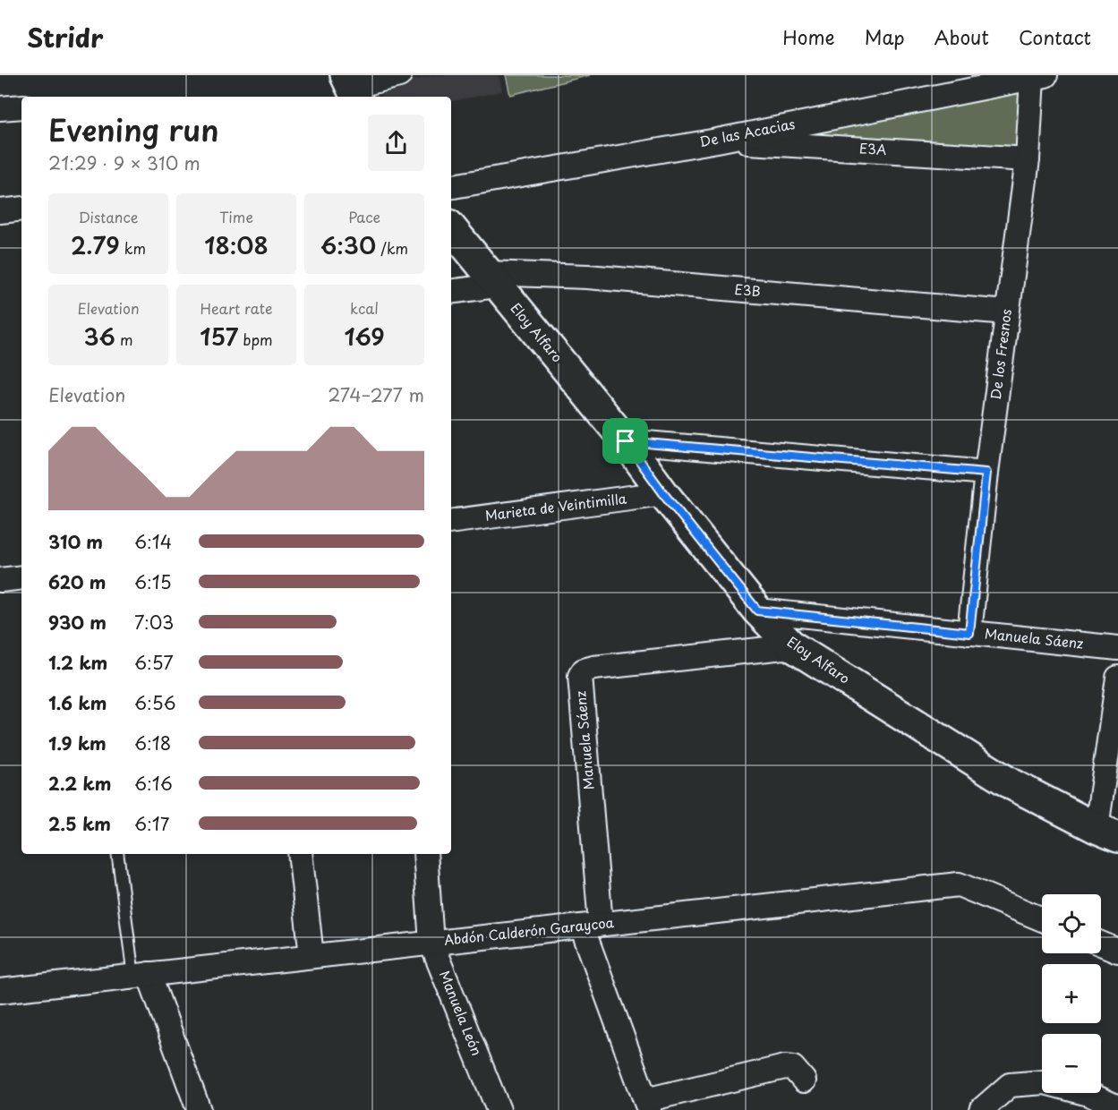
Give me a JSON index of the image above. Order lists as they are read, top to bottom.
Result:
{
  "streets": {
    "street": [
      "De las Acacias",
      "E3A",
      "E3B",
      "Eloy Alfaro",
      "De los Fresnos",
      "Marieta de Veintimilla",
      "Manuela Sáenz",
      "Abdón Calderón Garaycoa",
      "Manuela León"
    ]
  },
  "crossings": [
    ["De las Acacias", "E3A"],
    ["De las Acacias", "De los Fresnos"],
    ["E3A", "De los Fresnos"],
    ["E3B", "Eloy Alfaro"],
    ["E3B", "De los Fresnos"],
    ["Eloy Alfaro", "Marieta de Veintimilla"],
    ["Eloy Alfaro", "Manuela Sáenz"],
    ["De los Fresnos", "Manuela Sáenz"],
    ["Manuela Sáenz", "Abdón Calderón Garaycoa"],
    ["Abdón Calderón Garaycoa", "Manuela León"]
  ],
  "page": {
    "header": "Stridr",
    "nav": [
      "Home",
      "Map",
      "About",
      "Contact"
    ],
    "heading": ["Evening run", "21:29 · 9 × 310 m"],
    "stats": [
      ["Distance", "2.79 km"],
      ["Time", "18:08"],
      ["Pace", "6:30 /km"],
      ["Elevation", "36 m"],
      ["Heart rate", "157 bpm"],
      ["kcal", "169"]
    ],
    "chart": ["Elevation", "274–277 m"],
    "list": [
      {
        "name": "310 m",
        "note": "6:14"
      },
      {
        "name": "620 m",
        "note": "6:15"
      },
      {
        "name": "930 m",
        "note": "7:03"
      },
      {
        "name": "1.2 km",
        "note": "6:57"
      },
      {
        "name": "1.6 km",
        "note": "6:56"
      },
      {
        "name": "1.9 km",
        "note": "6:18"
      },
      {
        "name": "2.2 km",
        "note": "6:16"
      },
      {
        "name": "2.5 km",
        "note": "6:17"
      }
    ],
    "map_buttons": ["+", "−"]
  }
}
